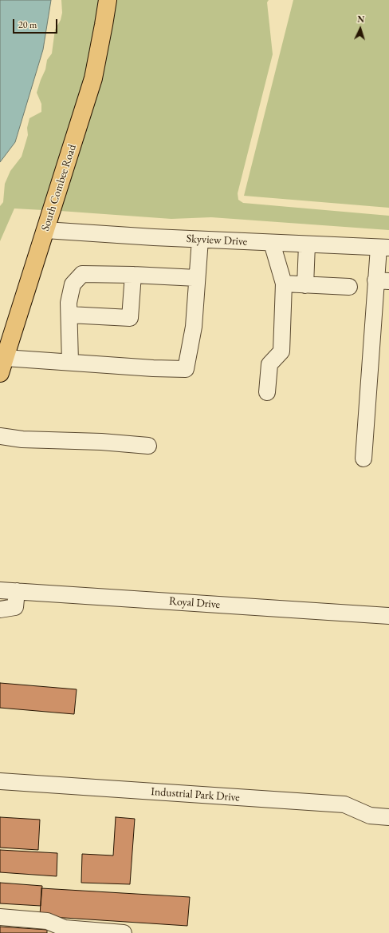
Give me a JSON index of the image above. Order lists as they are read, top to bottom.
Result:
{
  "streets": {
    "main road": ["South Combee Road"],
    "street": ["Skyview Drive", "Royal Drive", "Industrial Park Drive"]
  },
  "crossings": [
    ["South Combee Road", "Skyview Drive"]
  ],
  "scale_bar": "20 m",
  "north": "top"
}
